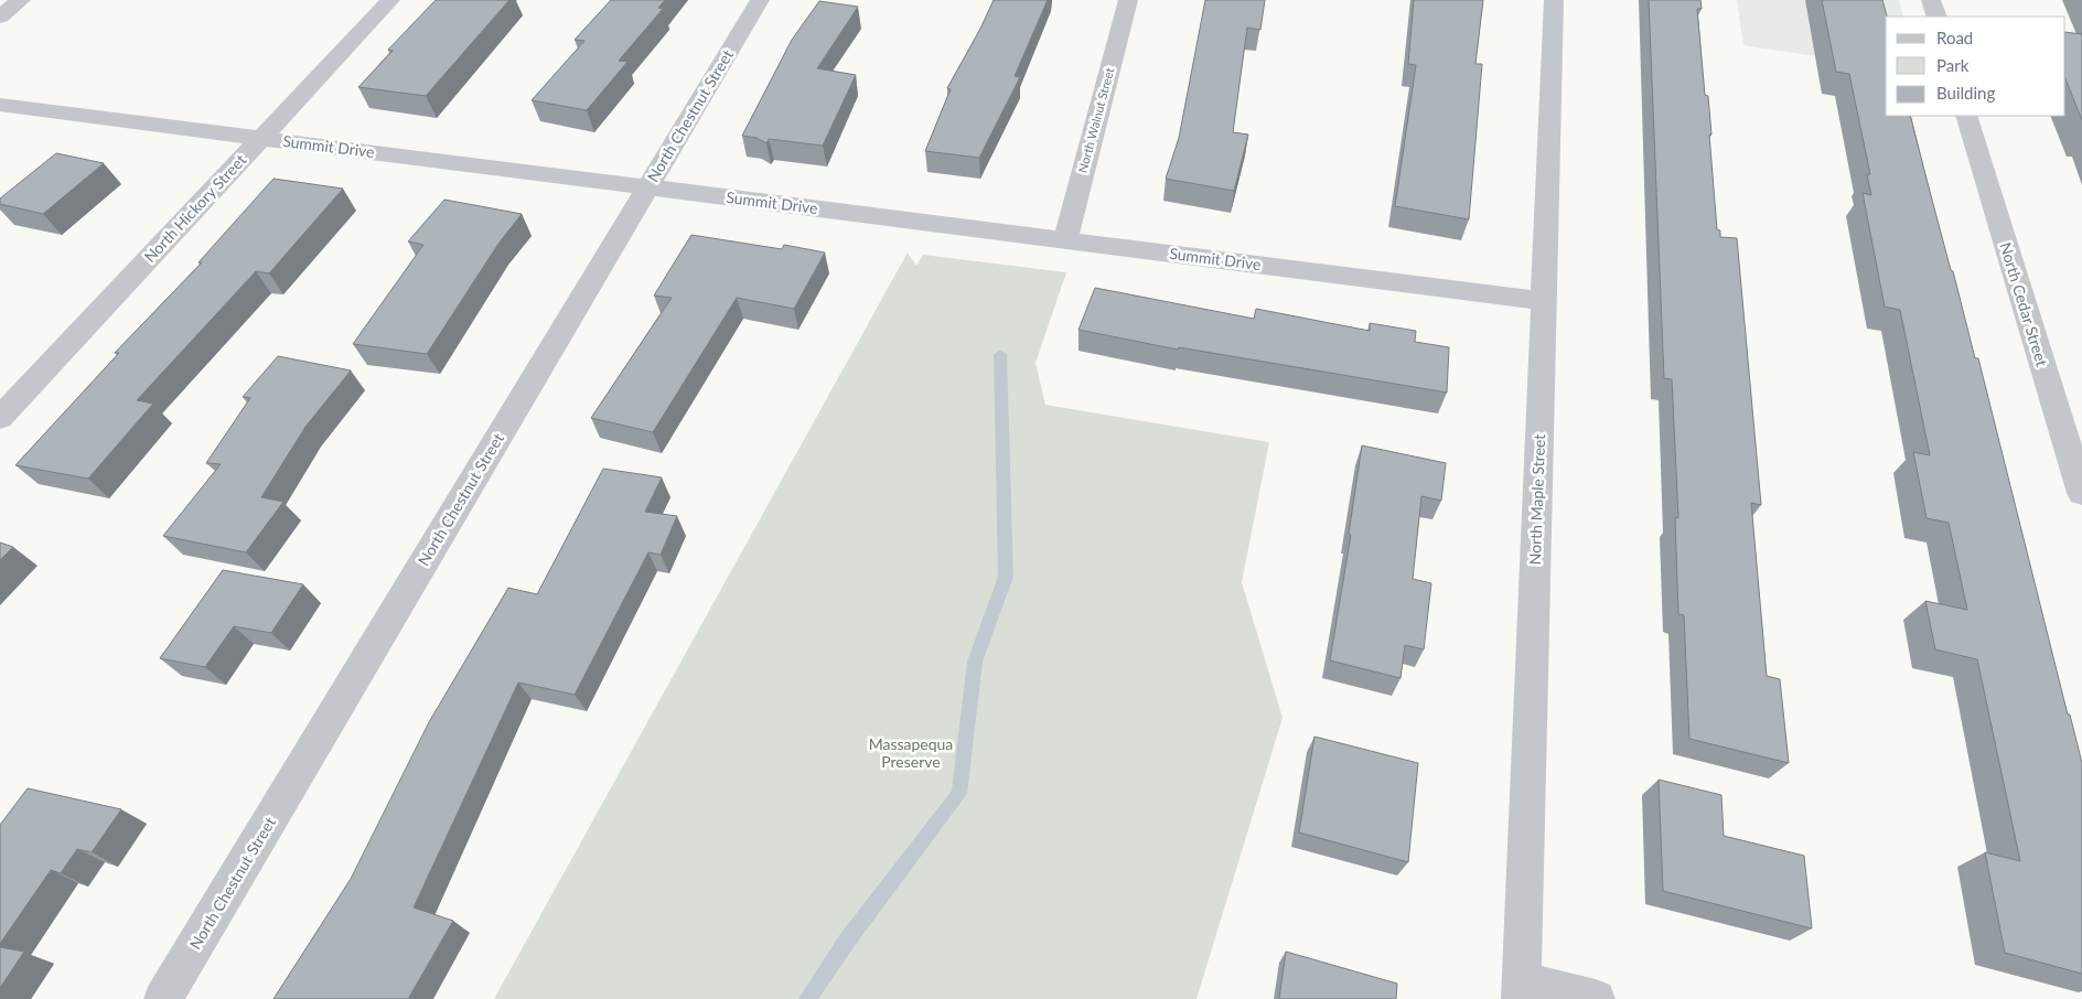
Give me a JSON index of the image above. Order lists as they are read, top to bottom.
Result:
{
  "streets": {
    "street": [
      "North Chestnut Street",
      "North Walnut Street",
      "Summit Drive",
      "North Hickory Street",
      "North Cedar Street",
      "North Maple Street"
    ]
  },
  "crossings": [
    ["North Chestnut Street", "Summit Drive"],
    ["North Walnut Street", "Summit Drive"],
    ["Summit Drive", "North Hickory Street"],
    ["Summit Drive", "North Maple Street"]
  ],
  "parks": ["Massapequa Preserve"],
  "legend": ["Road", "Park", "Building"]
}
